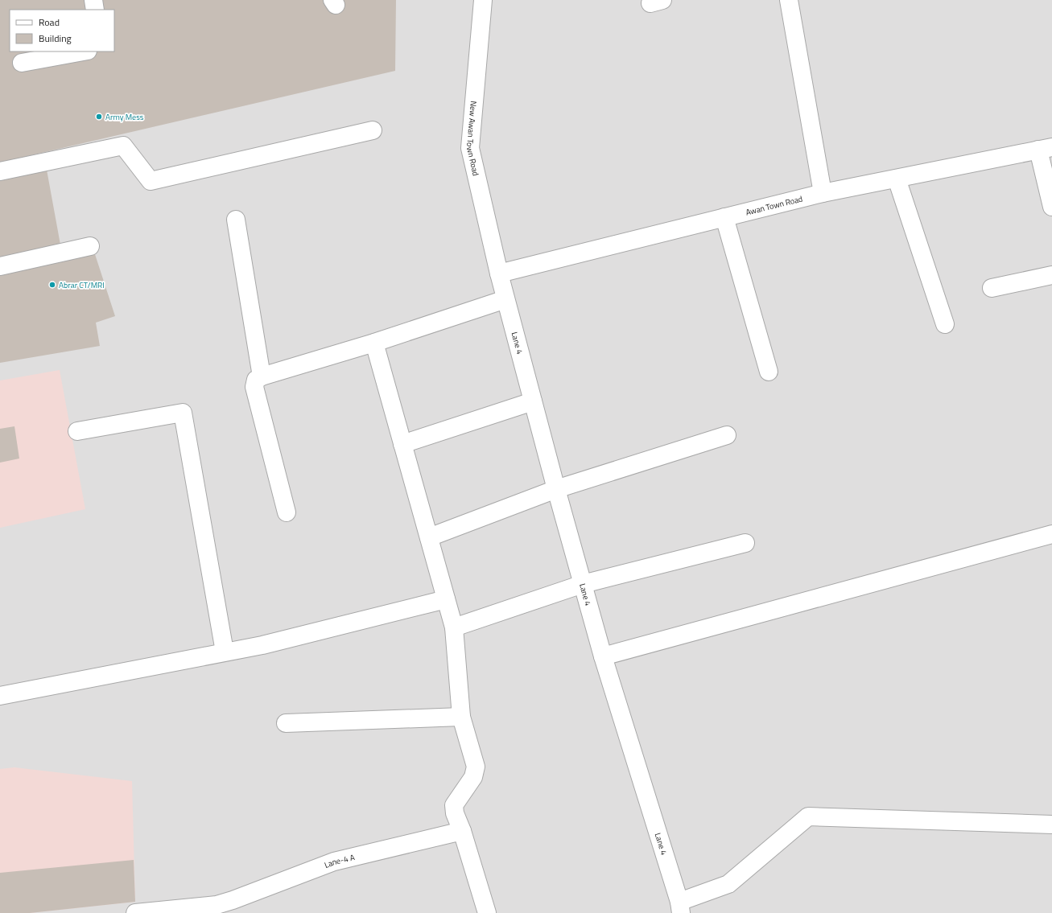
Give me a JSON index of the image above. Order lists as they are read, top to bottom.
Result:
{
  "streets": {
    "street": [
      "New Awan Town Road",
      "Awan Town Road",
      "Lane 4",
      "Lane-4 A"
    ]
  },
  "crossings": [
    ["New Awan Town Road", "Awan Town Road"],
    ["New Awan Town Road", "Lane 4"],
    ["Awan Town Road", "Lane 4"]
  ],
  "places": ["Army Mess", "Abrar CT/MRI"],
  "legend": ["Road", "Building"]
}
